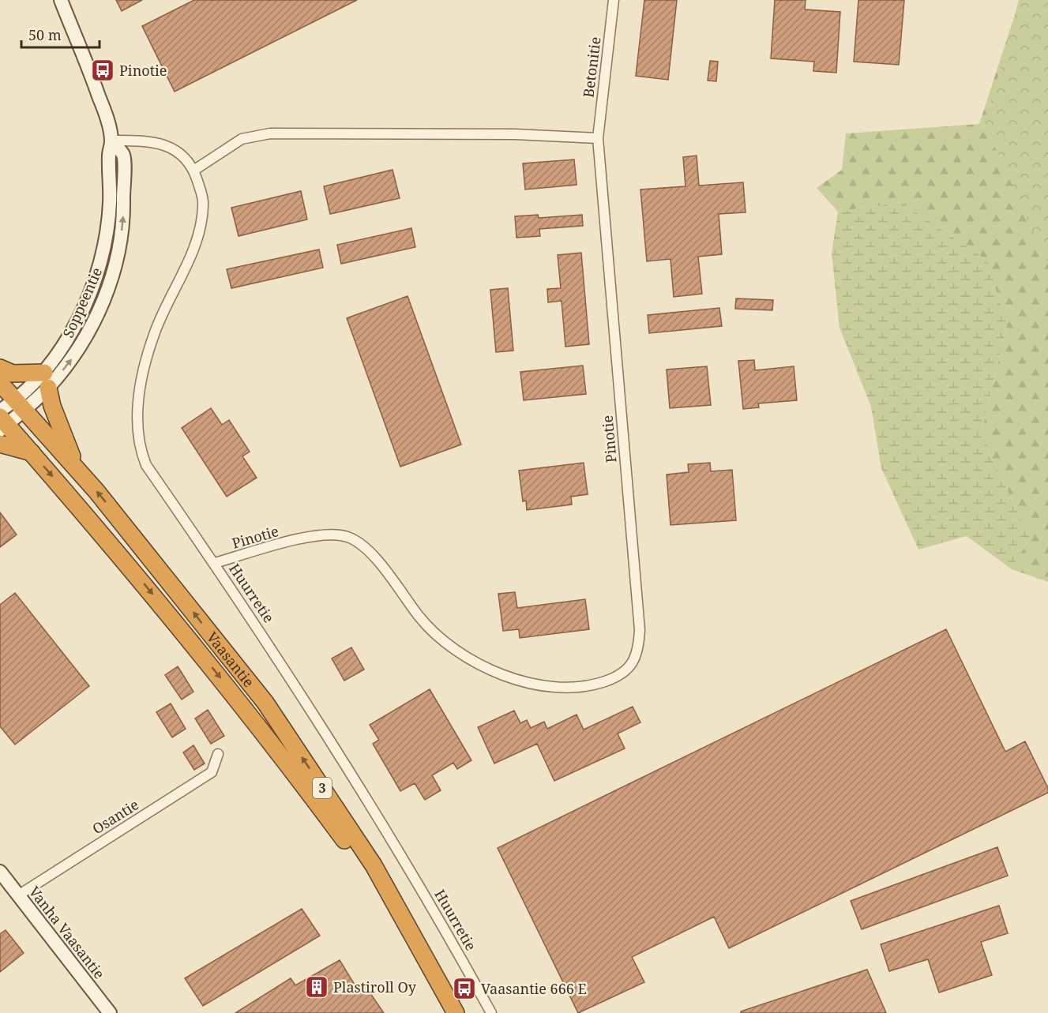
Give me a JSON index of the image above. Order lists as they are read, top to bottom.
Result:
{
  "streets": {
    "highway": ["Vaasantie", "3"],
    "main road": ["Soppeentie", "Vanha Vaasantie"],
    "street": [
      "Betonitie",
      "Pinotie",
      "Huurretie",
      "Osantie"
    ]
  },
  "crossings": [
    ["Betonitie", "Pinotie"],
    ["Soppeentie", "Huurretie"],
    ["Soppeentie", "Vaasantie"],
    ["Pinotie", "Huurretie"],
    ["Osantie", "Vanha Vaasantie"]
  ],
  "places": {
    "bus stop": ["Pinotie", "Vaasantie 666 E"],
    "building": ["Plastiroll Oy"]
  },
  "scale_bar": "50 m"
}
